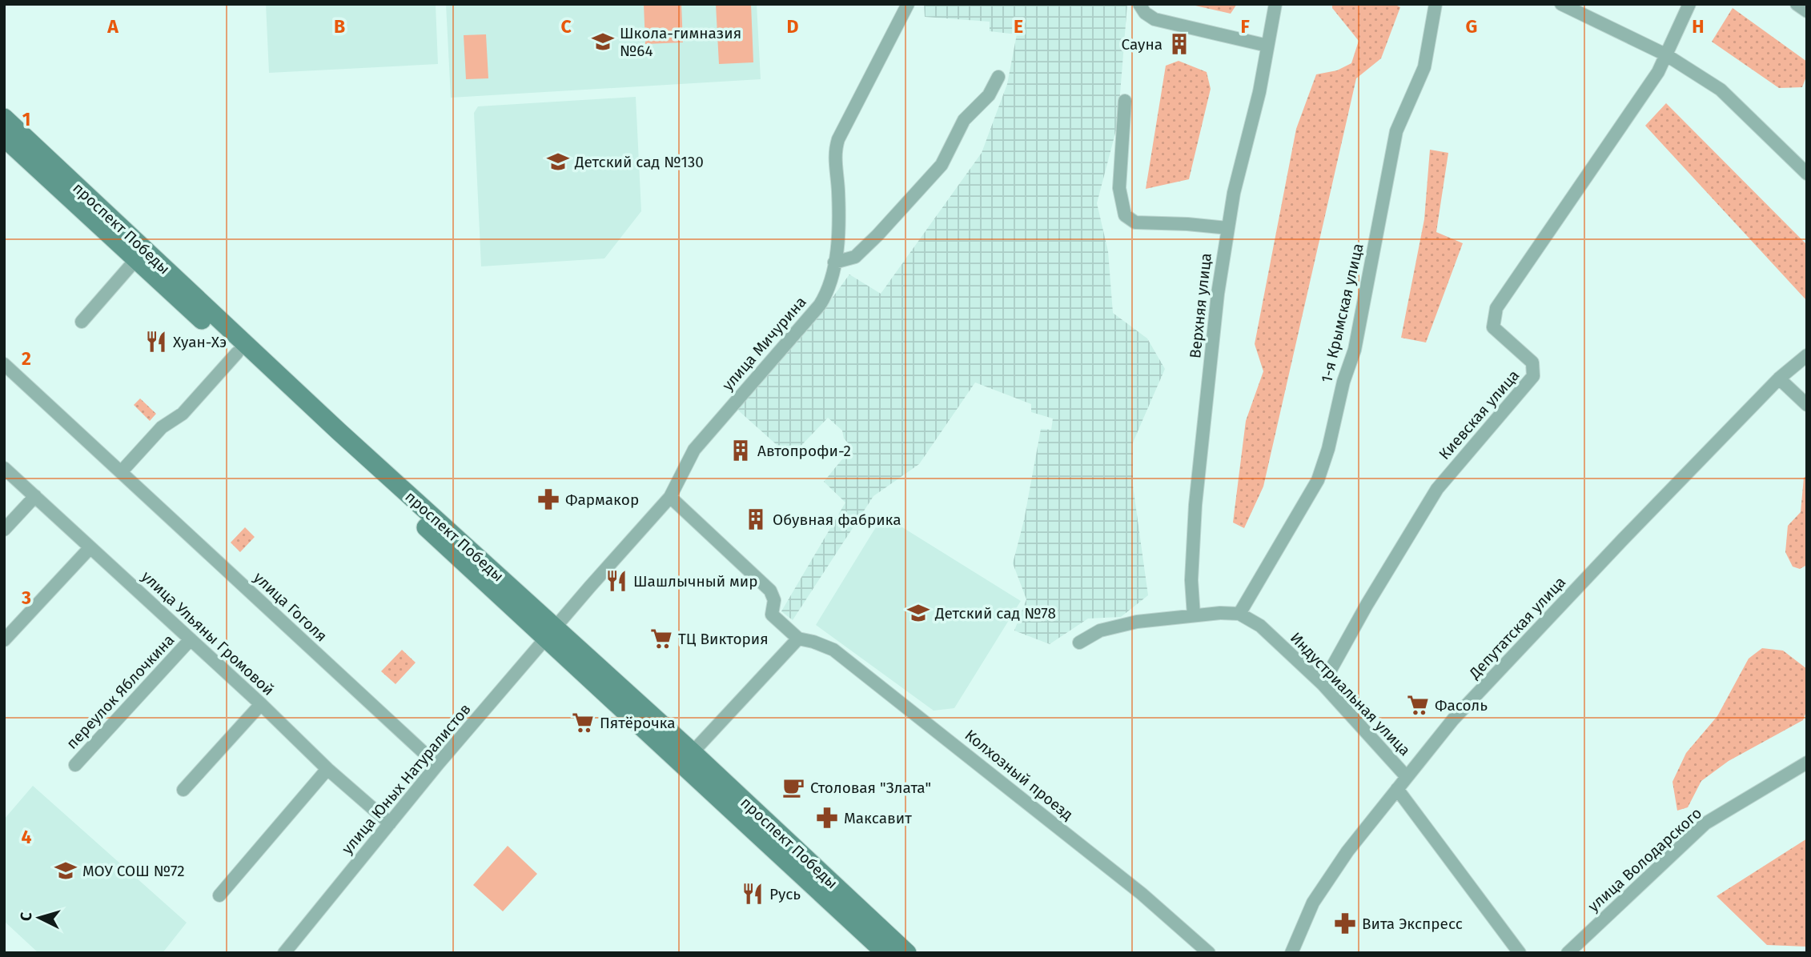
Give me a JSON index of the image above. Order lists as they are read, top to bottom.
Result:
{
  "streets": {
    "main road": ["проспект Победы"],
    "street": [
      "Верхняя улица",
      "1-я Крымская улица",
      "улица Мичурина",
      "Киевская улица",
      "улица Гоголя",
      "Депутатская улица",
      "улица Ульяны Громовой",
      "переулок Яблочкина",
      "Индустриальная улица",
      "Колхозный проезд",
      "улица Юных Натуралистов",
      "улица Володарского"
    ]
  },
  "crossings": [
    ["проспект Победы", "улица Мичурина"],
    ["проспект Победы", "улица Юных Натуралистов"],
    ["1-я Крымская улица", "Индустриальная улица"],
    ["улица Мичурина", "Колхозный проезд"],
    ["улица Мичурина", "улица Юных Натуралистов"],
    ["Киевская улица", "Индустриальная улица"],
    ["улица Гоголя", "улица Юных Натуралистов"],
    ["Депутатская улица", "Индустриальная улица"],
    ["улица Ульяны Громовой", "переулок Яблочкина"],
    ["улица Ульяны Громовой", "улица Юных Натуралистов"]
  ],
  "places": {
    "school or university": [
      "Школа-гимназия №64",
      "Детский сад №130",
      "Детский сад №78",
      "МОУ СОШ №72"
    ],
    "building": ["Сауна", "Автопрофи-2", "Обувная фабрика"],
    "restaurant": ["Хуан-Хэ", "Шашлычный мир", "Русь"],
    "pharmacy": ["Фармакор", "Максавит", "Вита Экспресс"],
    "supermarket": ["ТЦ Виктория", "Фасоль", "Пятёрочка"],
    "cafe": ["Столовая \"Злата\""]
  },
  "north": "left",
  "grid": {
    "columns": [
      "A",
      "B",
      "C",
      "D",
      "E",
      "F",
      "G",
      "H"
    ],
    "rows": [
      "1",
      "2",
      "3",
      "4"
    ]
  }
}
